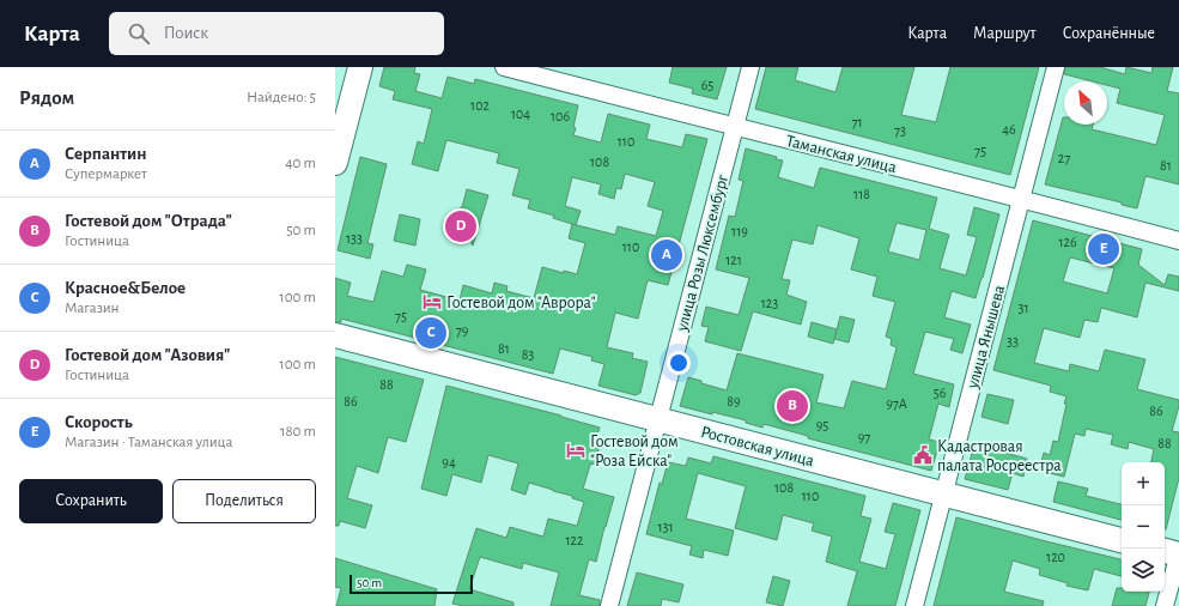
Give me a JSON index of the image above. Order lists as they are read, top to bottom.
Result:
{
  "streets": {
    "street": [
      "Таманская улица",
      "улица Розы Люксембург",
      "улица Янышева",
      "Ростовская улица"
    ]
  },
  "crossings": [
    ["Таманская улица", "улица Розы Люксембург"],
    ["Таманская улица", "улица Янышева"],
    ["улица Розы Люксембург", "Ростовская улица"],
    ["улица Янышева", "Ростовская улица"]
  ],
  "places": {
    "hotel": ["Гостевой дом \"Аврора\"", "Гостевой дом \"Роза Ейска\""],
    "public building": ["Кадастровая палата Росреестра"]
  },
  "house_numbers": [
    "65",
    "102",
    "104",
    "106",
    "71",
    "46",
    "73",
    "110",
    "75",
    "27",
    "108",
    "81",
    "118",
    "119",
    "133",
    "126",
    "110",
    "121",
    "123",
    "31",
    "75",
    "79",
    "33",
    "81",
    "83",
    "88",
    "56",
    "86",
    "89",
    "97А",
    "86",
    "95",
    "97",
    "88",
    "94",
    "108",
    "110",
    "131",
    "122",
    "120"
  ],
  "scale_bar": "50 m",
  "north": "top left",
  "page": {
    "header": "Карта",
    "search": "Поиск",
    "nav": ["Карта", "Маршрут", "Сохранённые"],
    "heading": ["Рядом", "Найдено: 5"],
    "list": [
      {
        "mark": "A",
        "name": "Серпантин",
        "note": "Супермаркет",
        "value": "40 m"
      },
      {
        "mark": "B",
        "name": "Гостевой дом \"Отрада\"",
        "note": "Гостиница",
        "value": "50 m"
      },
      {
        "mark": "C",
        "name": "Красное&Белое",
        "note": "Магазин",
        "value": "100 m"
      },
      {
        "mark": "D",
        "name": "Гостевой дом \"Азовия\"",
        "note": "Гостиница",
        "value": "100 m"
      },
      {
        "mark": "E",
        "name": "Скорость",
        "note": "Магазин · Таманская улица",
        "value": "180 m"
      }
    ],
    "pins": [
      "D",
      "E",
      "A",
      "C",
      "B"
    ],
    "map_buttons": ["+", "−"],
    "buttons": ["Сохранить", "Поделиться"],
    "scale": "50 m"
  }
}
